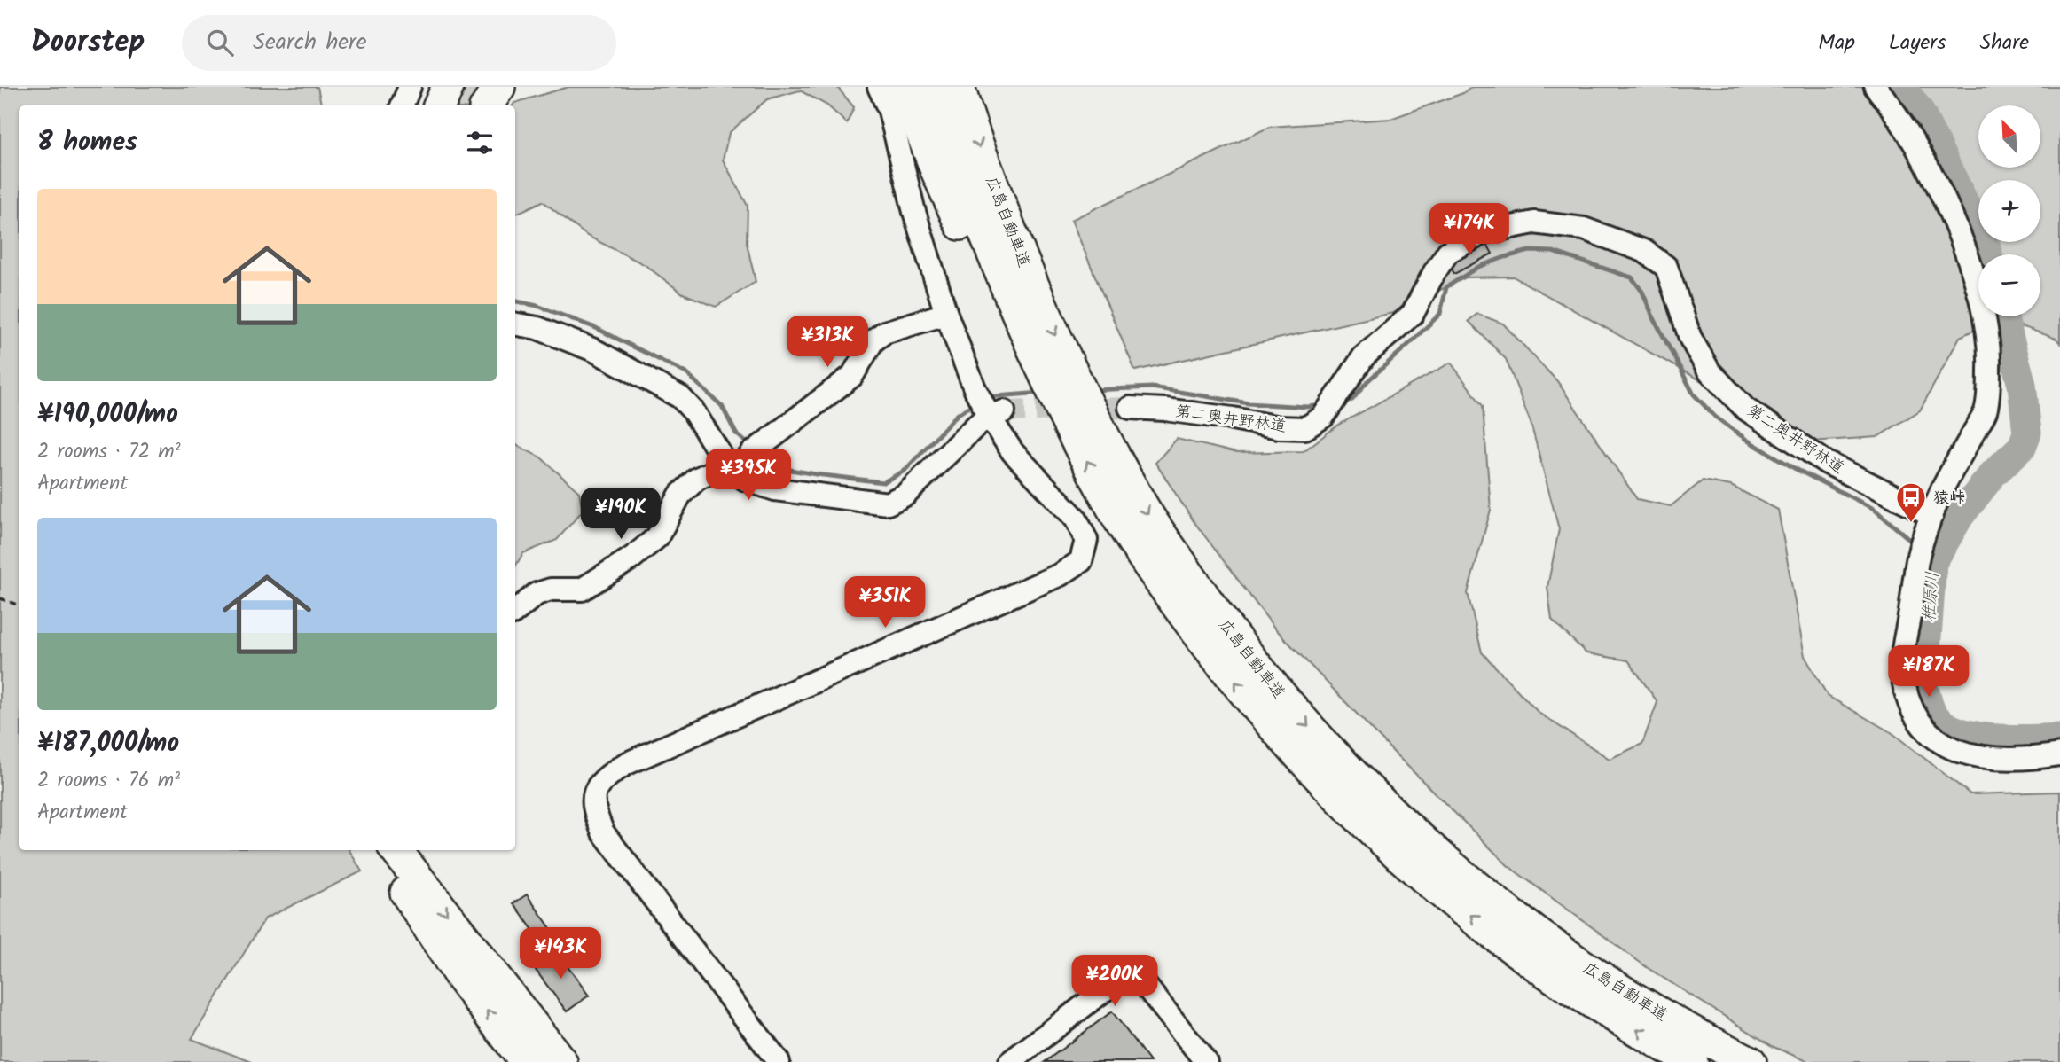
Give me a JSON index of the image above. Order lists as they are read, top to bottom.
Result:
{
  "streets": {
    "highway": ["広島自動車道"],
    "street": ["第二奥井野林道"]
  },
  "water": ["椎原川"],
  "places": {
    "bus stop": ["猿峠"]
  },
  "north": "top left",
  "page": {
    "header": "Doorstep",
    "search": "Search here",
    "nav": ["Map", "Layers", "Share"],
    "map_buttons": ["+", "−"],
    "heading": "8 homes",
    "list": [
      {
        "name": "¥190,000/mo",
        "note": "2 rooms · 72 m² · Apartment"
      },
      {
        "name": "¥187,000/mo",
        "note": "2 rooms · 76 m² · Apartment"
      }
    ],
    "price": [
      "¥174K",
      "¥313K",
      "¥395K",
      "¥190K",
      "¥351K",
      "¥187K",
      "¥143K",
      "¥200K"
    ]
  }
}
